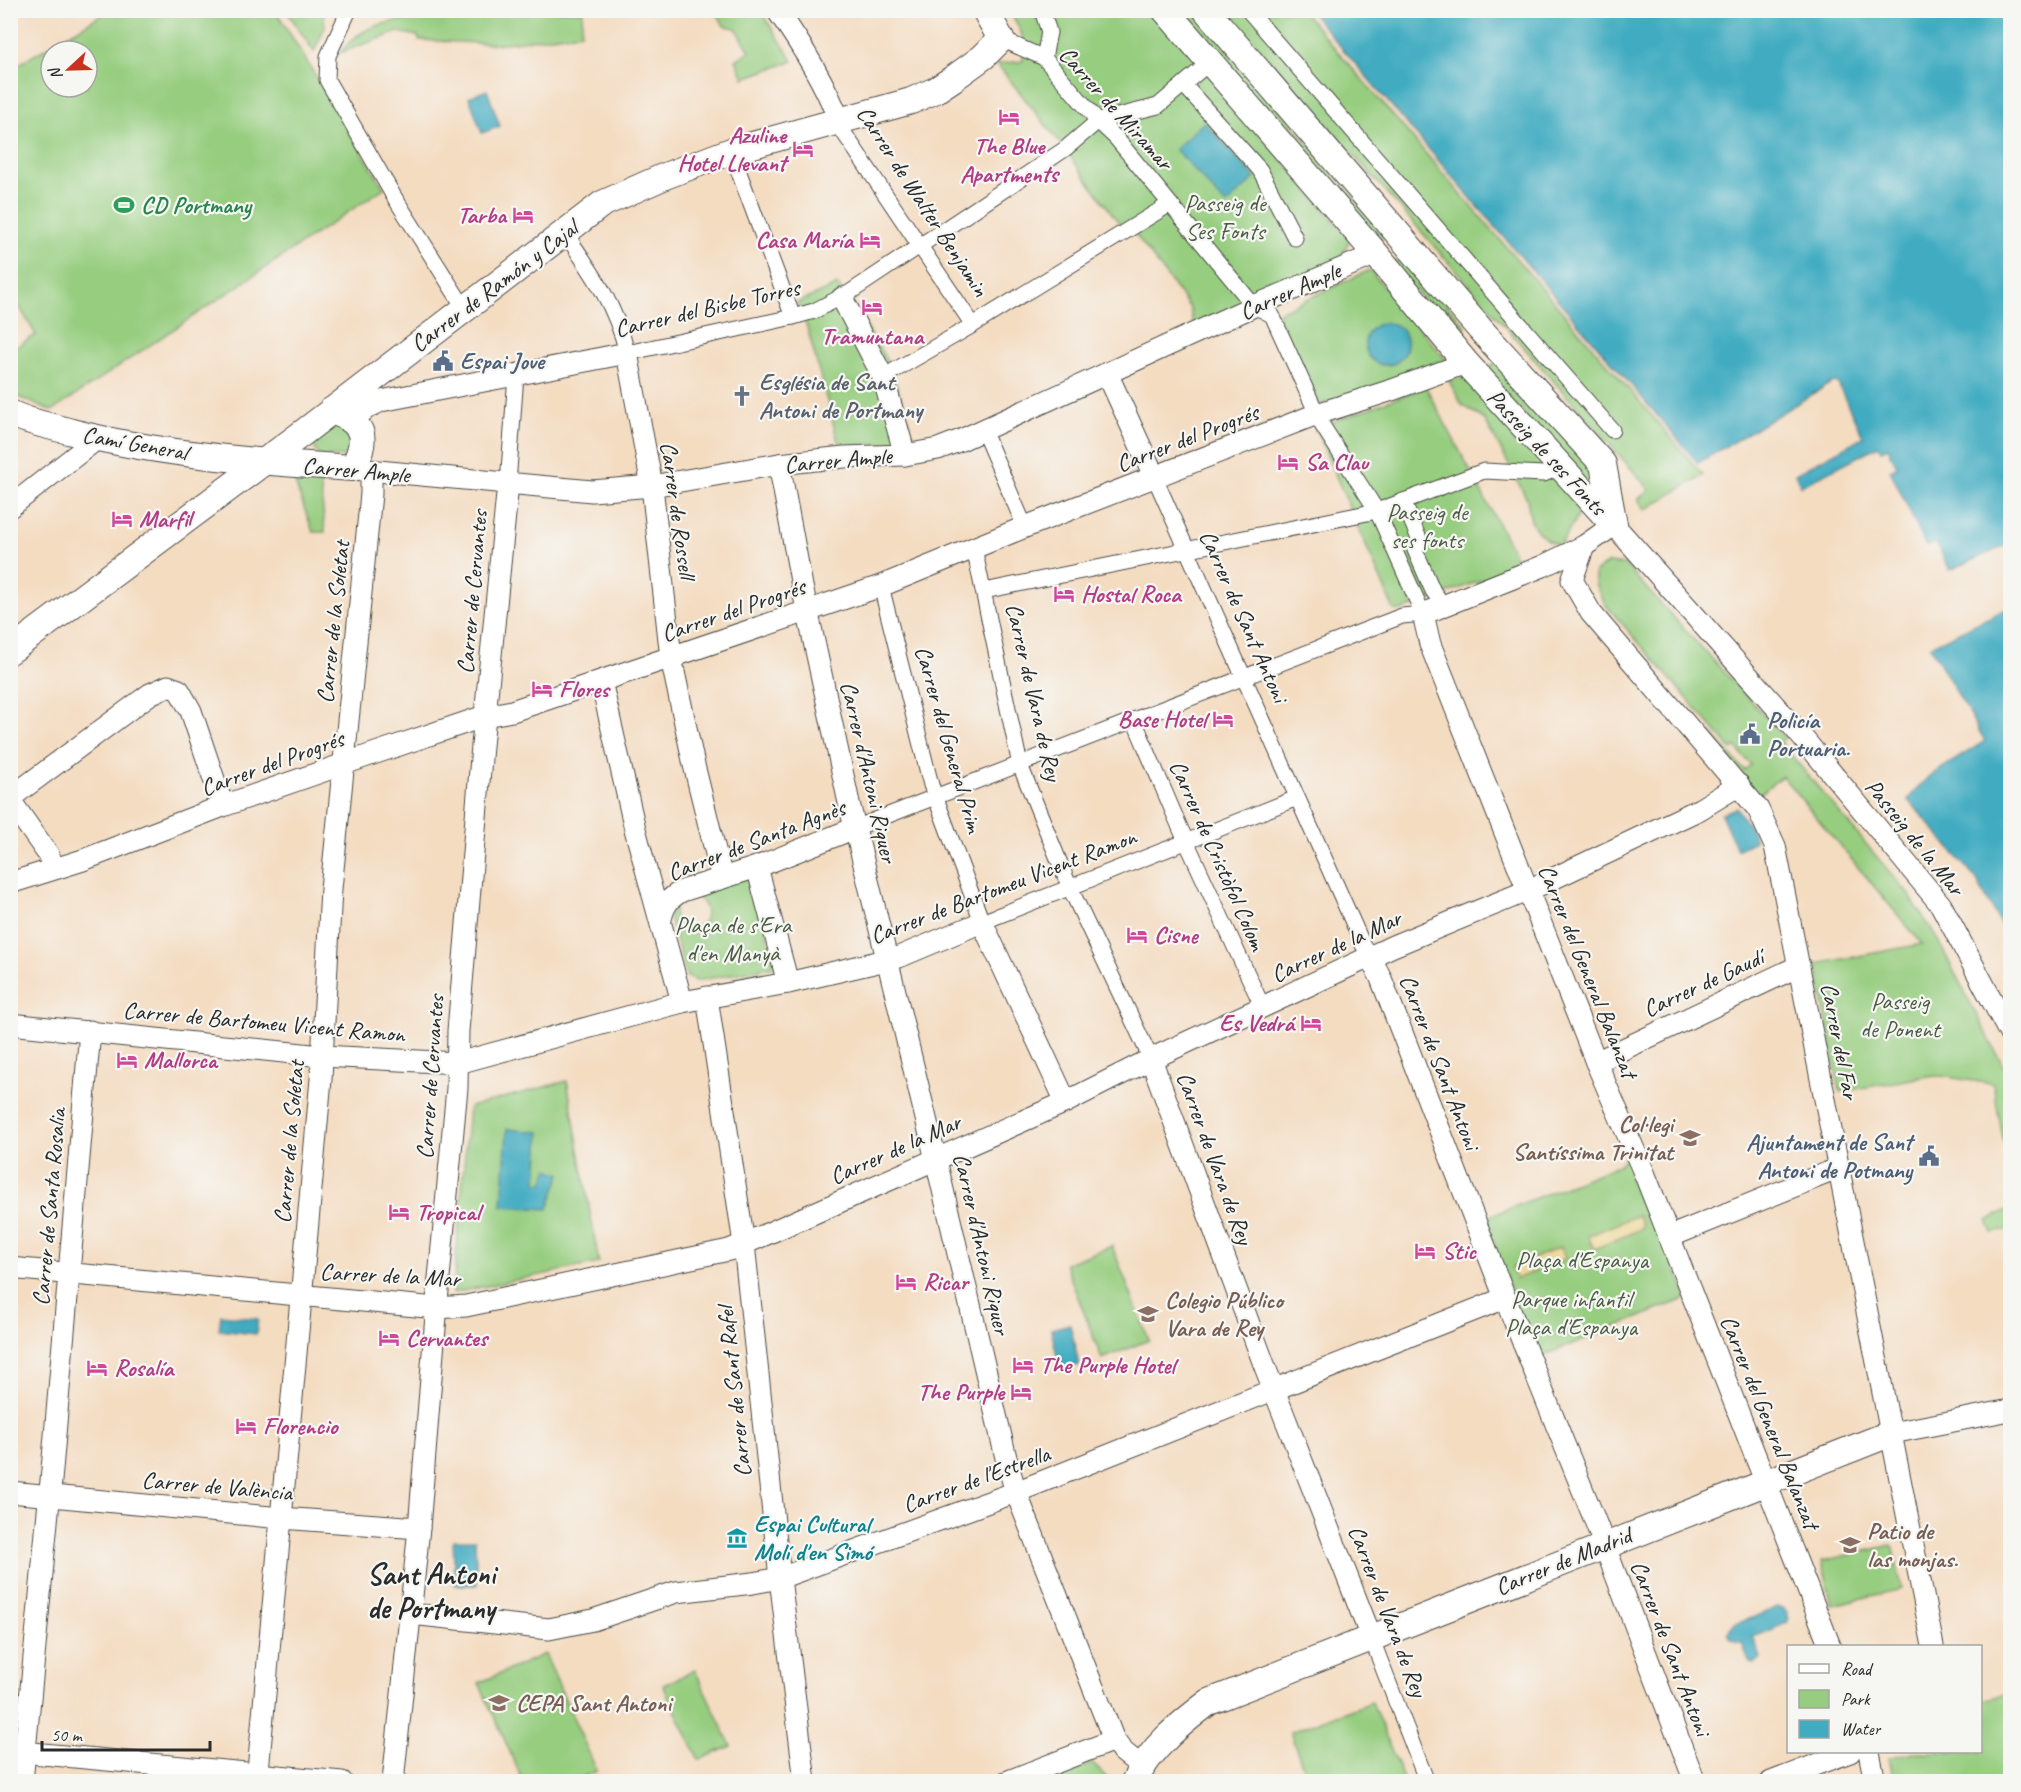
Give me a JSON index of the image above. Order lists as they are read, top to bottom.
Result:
{
  "streets": {
    "street": [
      "Carrer de Miramar",
      "Carrer de Walter Benjamin",
      "Carrer de Ramón y Cajal",
      "Carrer Ample",
      "Carrer del Bisbe Torres",
      "Carrer del Progrés",
      "Camí General",
      "Passeig de ses Fonts",
      "Carrer de Rossell",
      "Carrer de Cervantes",
      "Carrer de Sant Antoni",
      "Carrer de la Soletat",
      "Carrer de Vara de Rey",
      "Carrer del General Prim",
      "Carrer d'Antoni Riquer",
      "Passeig de la Mar",
      "Carrer de Santa Agnès",
      "Carrer de Cristòfol Colom",
      "Carrer de Bartomeu Vicent Ramon",
      "Carrer de la Mar",
      "Carrer del General Balanzat",
      "Carrer de Gaudí",
      "Carrer del Far",
      "Carrer de Santa Rosalia",
      "Carrer de Sant Rafel",
      "Carrer de l'Estrella",
      "Carrer de València",
      "Carrer de Madrid"
    ]
  },
  "crossings": [
    ["Carrer de Miramar", "Carrer de Ramón y Cajal"],
    ["Carrer de Miramar", "Carrer Ample"],
    ["Carrer de Miramar", "Carrer del Bisbe Torres"],
    ["Carrer de Walter Benjamin", "Carrer de Ramón y Cajal"],
    ["Carrer de Walter Benjamin", "Carrer del Bisbe Torres"],
    ["Carrer de Ramón y Cajal", "Carrer Ample"],
    ["Carrer de Ramón y Cajal", "Carrer del Bisbe Torres"],
    ["Carrer de Ramón y Cajal", "Camí General"],
    ["Carrer de Ramón y Cajal", "Carrer de Rossell"],
    ["Carrer Ample", "Camí General"],
    ["Carrer Ample", "Passeig de ses Fonts"],
    ["Carrer Ample", "Carrer de Rossell"],
    ["Carrer Ample", "Carrer de Cervantes"],
    ["Carrer Ample", "Carrer de Sant Antoni"],
    ["Carrer Ample", "Carrer de la Soletat"],
    ["Carrer Ample", "Carrer d'Antoni Riquer"],
    ["Carrer del Bisbe Torres", "Carrer de Rossell"],
    ["Carrer del Bisbe Torres", "Carrer de Cervantes"],
    ["Carrer del Progrés", "Passeig de ses Fonts"],
    ["Carrer del Progrés", "Carrer de Rossell"],
    ["Carrer del Progrés", "Carrer de Cervantes"],
    ["Carrer del Progrés", "Carrer de Sant Antoni"],
    ["Carrer del Progrés", "Carrer de la Soletat"],
    ["Carrer del Progrés", "Carrer de Vara de Rey"],
    ["Carrer del Progrés", "Carrer del General Prim"],
    ["Carrer del Progrés", "Carrer d'Antoni Riquer"],
    ["Passeig de ses Fonts", "Passeig de la Mar"],
    ["Passeig de ses Fonts", "Carrer de Santa Agnès"],
    ["Carrer de Rossell", "Carrer de Santa Agnès"],
    ["Carrer de Cervantes", "Carrer de Bartomeu Vicent Ramon"],
    ["Carrer de Cervantes", "Carrer de la Mar"],
    ["Carrer de Cervantes", "Carrer de l'Estrella"],
    ["Carrer de Cervantes", "Carrer de València"],
    ["Carrer de Sant Antoni", "Carrer de Santa Agnès"],
    ["Carrer de Sant Antoni", "Carrer de Bartomeu Vicent Ramon"],
    ["Carrer de Sant Antoni", "Carrer de la Mar"],
    ["Carrer de Sant Antoni", "Carrer de l'Estrella"],
    ["Carrer de Sant Antoni", "Carrer de Madrid"],
    ["Carrer de la Soletat", "Carrer de Bartomeu Vicent Ramon"],
    ["Carrer de la Soletat", "Carrer de la Mar"],
    ["Carrer de la Soletat", "Carrer de València"],
    ["Carrer de Vara de Rey", "Carrer de Santa Agnès"],
    ["Carrer de Vara de Rey", "Carrer de Bartomeu Vicent Ramon"],
    ["Carrer de Vara de Rey", "Carrer de la Mar"],
    ["Carrer de Vara de Rey", "Carrer de l'Estrella"],
    ["Carrer de Vara de Rey", "Carrer de Madrid"],
    ["Carrer del General Prim", "Carrer de Santa Agnès"],
    ["Carrer del General Prim", "Carrer de Bartomeu Vicent Ramon"],
    ["Carrer del General Prim", "Carrer de la Mar"],
    ["Carrer d'Antoni Riquer", "Carrer de Santa Agnès"],
    ["Carrer d'Antoni Riquer", "Carrer de Bartomeu Vicent Ramon"],
    ["Carrer d'Antoni Riquer", "Carrer de la Mar"],
    ["Carrer d'Antoni Riquer", "Carrer de l'Estrella"],
    ["Carrer d'Antoni Riquer", "Carrer de Madrid"],
    ["Passeig de la Mar", "Carrer de Santa Agnès"],
    ["Carrer de Santa Agnès", "Carrer de Cristòfol Colom"],
    ["Carrer de Santa Agnès", "Carrer del General Balanzat"],
    ["Carrer de Cristòfol Colom", "Carrer de Bartomeu Vicent Ramon"],
    ["Carrer de Cristòfol Colom", "Carrer de la Mar"],
    ["Carrer de Bartomeu Vicent Ramon", "Carrer de Santa Rosalia"],
    ["Carrer de Bartomeu Vicent Ramon", "Carrer de Sant Rafel"],
    ["Carrer de la Mar", "Carrer del General Balanzat"],
    ["Carrer de la Mar", "Carrer del Far"],
    ["Carrer de la Mar", "Carrer de Santa Rosalia"],
    ["Carrer de la Mar", "Carrer de Sant Rafel"],
    ["Carrer del General Balanzat", "Carrer de Gaudí"],
    ["Carrer del General Balanzat", "Carrer de Madrid"],
    ["Carrer de Gaudí", "Carrer del Far"],
    ["Carrer del Far", "Carrer de Madrid"],
    ["Carrer de Santa Rosalia", "Carrer de València"],
    ["Carrer de Sant Rafel", "Carrer de l'Estrella"]
  ],
  "districts": ["Sant Antoni de Portmany"],
  "parks": [
    "Passeig de Ses Fonts",
    "Passeig de ses fonts",
    "Plaça de s'Era d'en Manyà",
    "Passeig de Ponent",
    "Plaça d'Espanya",
    "Parque infantil Plaça d'Espanya"
  ],
  "places": {
    "hotel": [
      "The Blue Apartments",
      "Azuline Hotel Llevant",
      "Tarba",
      "Casa María",
      "Tramuntana",
      "Sa Clau",
      "Marfil",
      "Hostal Roca",
      "Flores",
      "Base Hotel",
      "Cisne",
      "Es Vedrá",
      "Mallorca",
      "Tropical",
      "Stic",
      "Ricar",
      "Cervantes",
      "The Purple Hotel",
      "Rosalía",
      "The Purple",
      "Florencio"
    ],
    "sports": ["CD Portmany"],
    "public building": ["Espai Jove", "Policía Portuaria.", "Ajuntament de Sant Antoni de Potmany"],
    "church": ["Església de Sant Antoni de Portmany"],
    "school or university": [
      "Col·legi Santíssima Trinitat",
      "Colegio Público Vara de Rey",
      "Patio de las monjas.",
      "CEPA Sant Antoni"
    ],
    "museum": ["Espai Cultural Molí d'en Simó"]
  },
  "legend": ["Road", "Park", "Water"],
  "scale_bar": "50 m",
  "north": "left"
}
